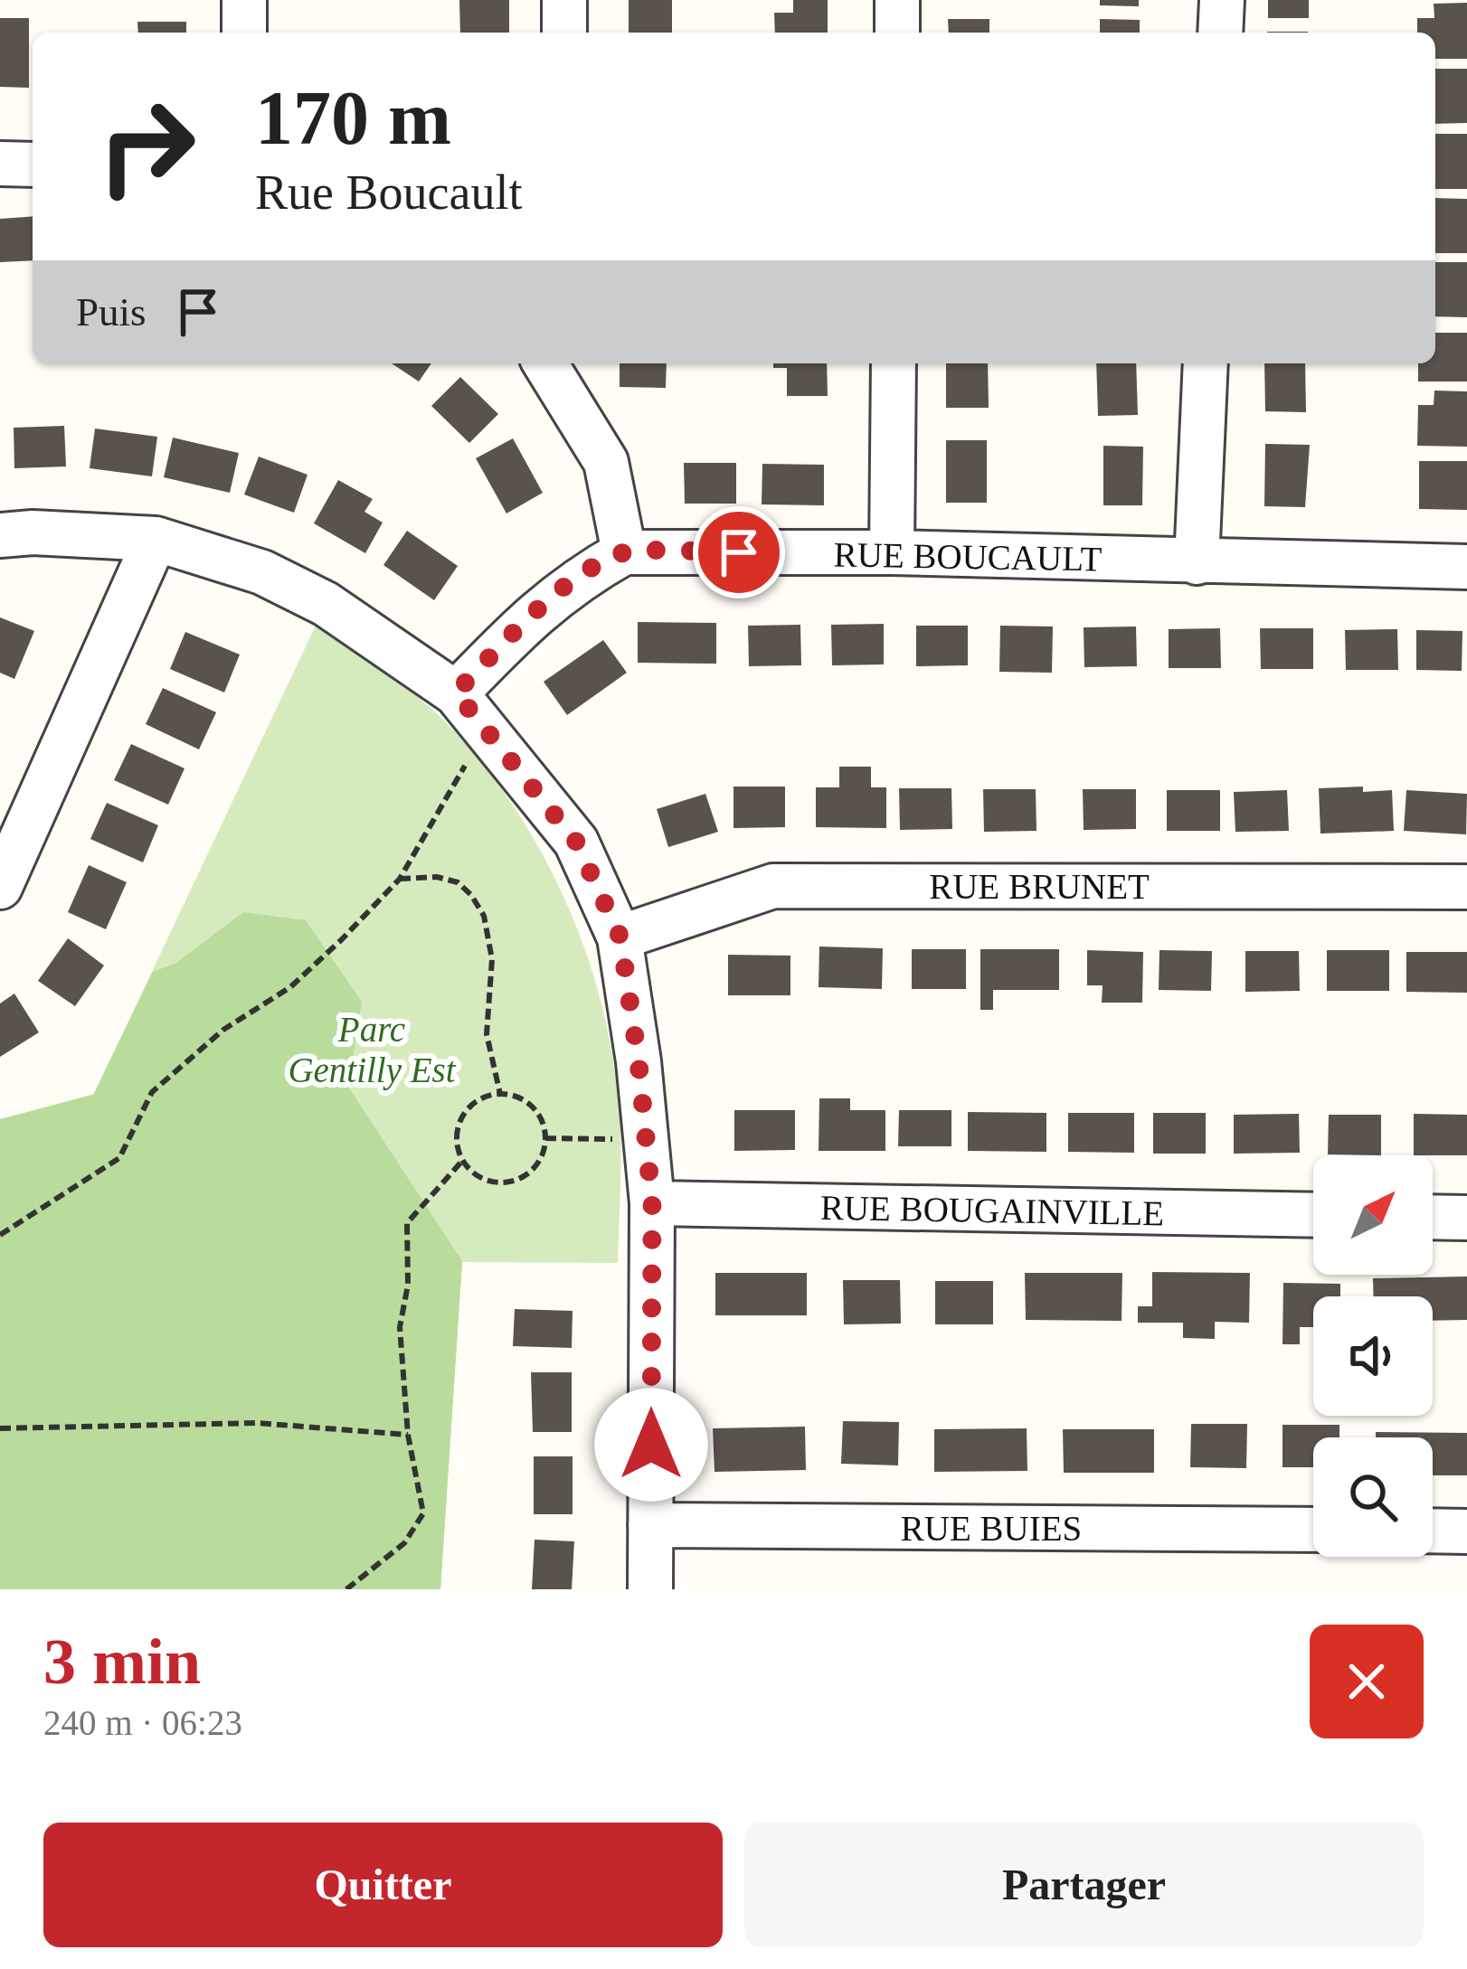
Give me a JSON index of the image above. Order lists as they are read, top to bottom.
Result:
{
  "streets": {
    "street": [
      "RUE BOUCAULT",
      "RUE BRUNET",
      "RUE BOUGAINVILLE",
      "RUE BUIES"
    ]
  },
  "parks": ["Parc Gentilly Est"],
  "north": "top right",
  "page": {
    "turn": ["170 m", "Rue Boucault"],
    "then": "Puis",
    "heading": ["3 min", "240 m · 06:23"],
    "buttons": ["Quitter", "Partager"]
  }
}
